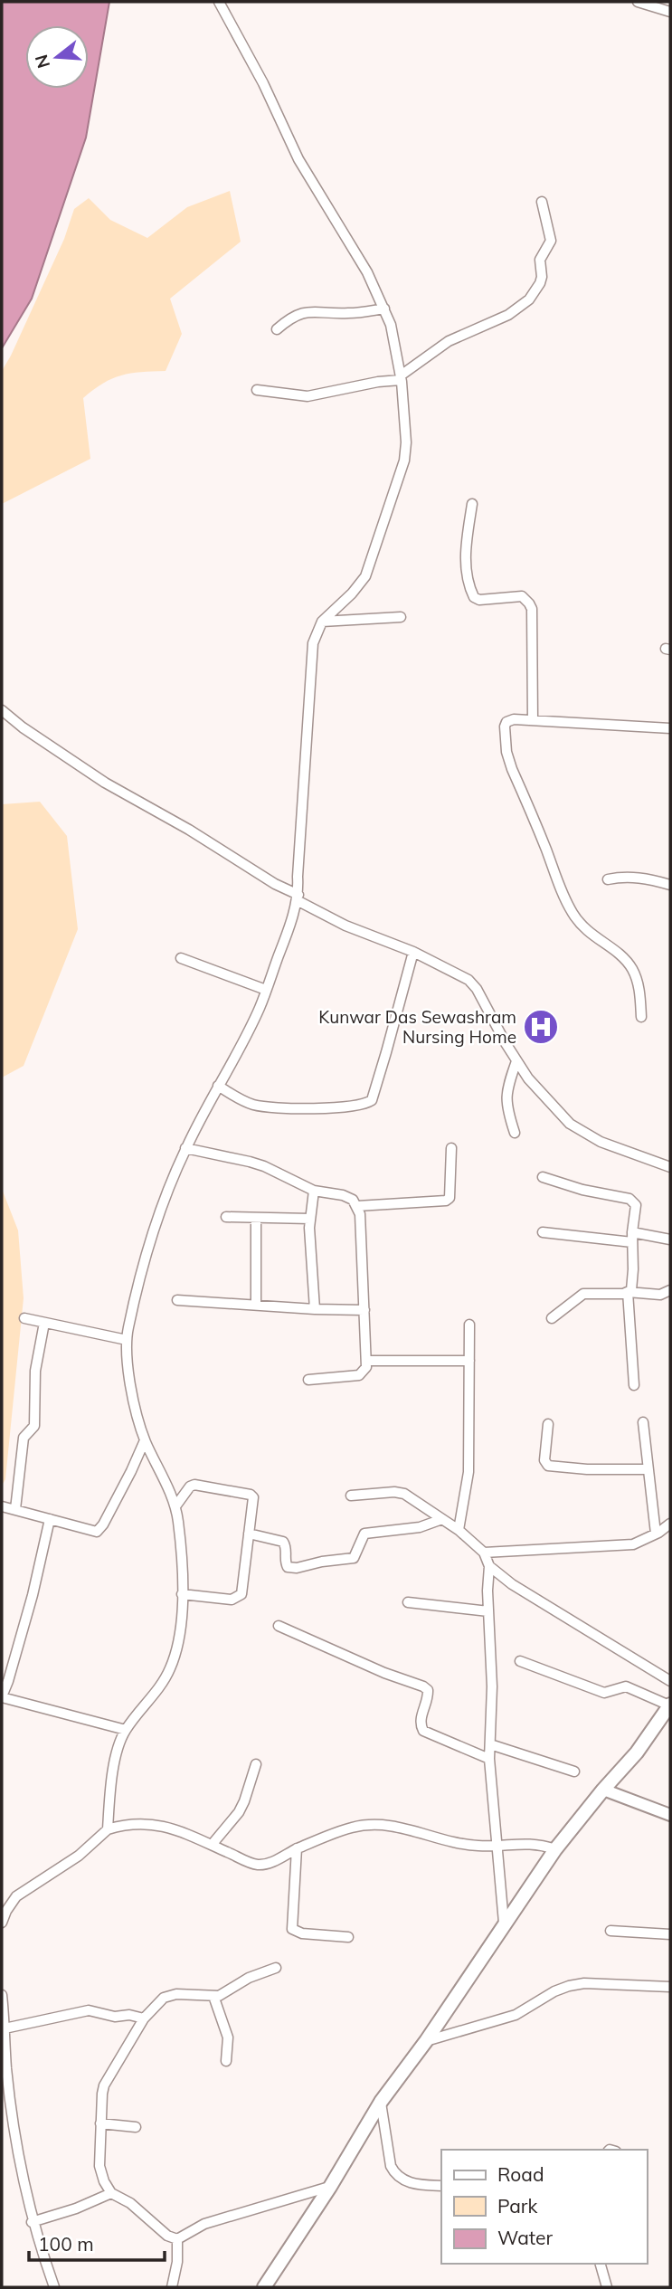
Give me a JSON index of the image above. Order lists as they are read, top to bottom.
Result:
{
  "places": {
    "hospital": ["Kunwar Das Sewashram Nursing Home"]
  },
  "legend": ["Road", "Park", "Water"],
  "scale_bar": "100 m",
  "north": "left"
}
